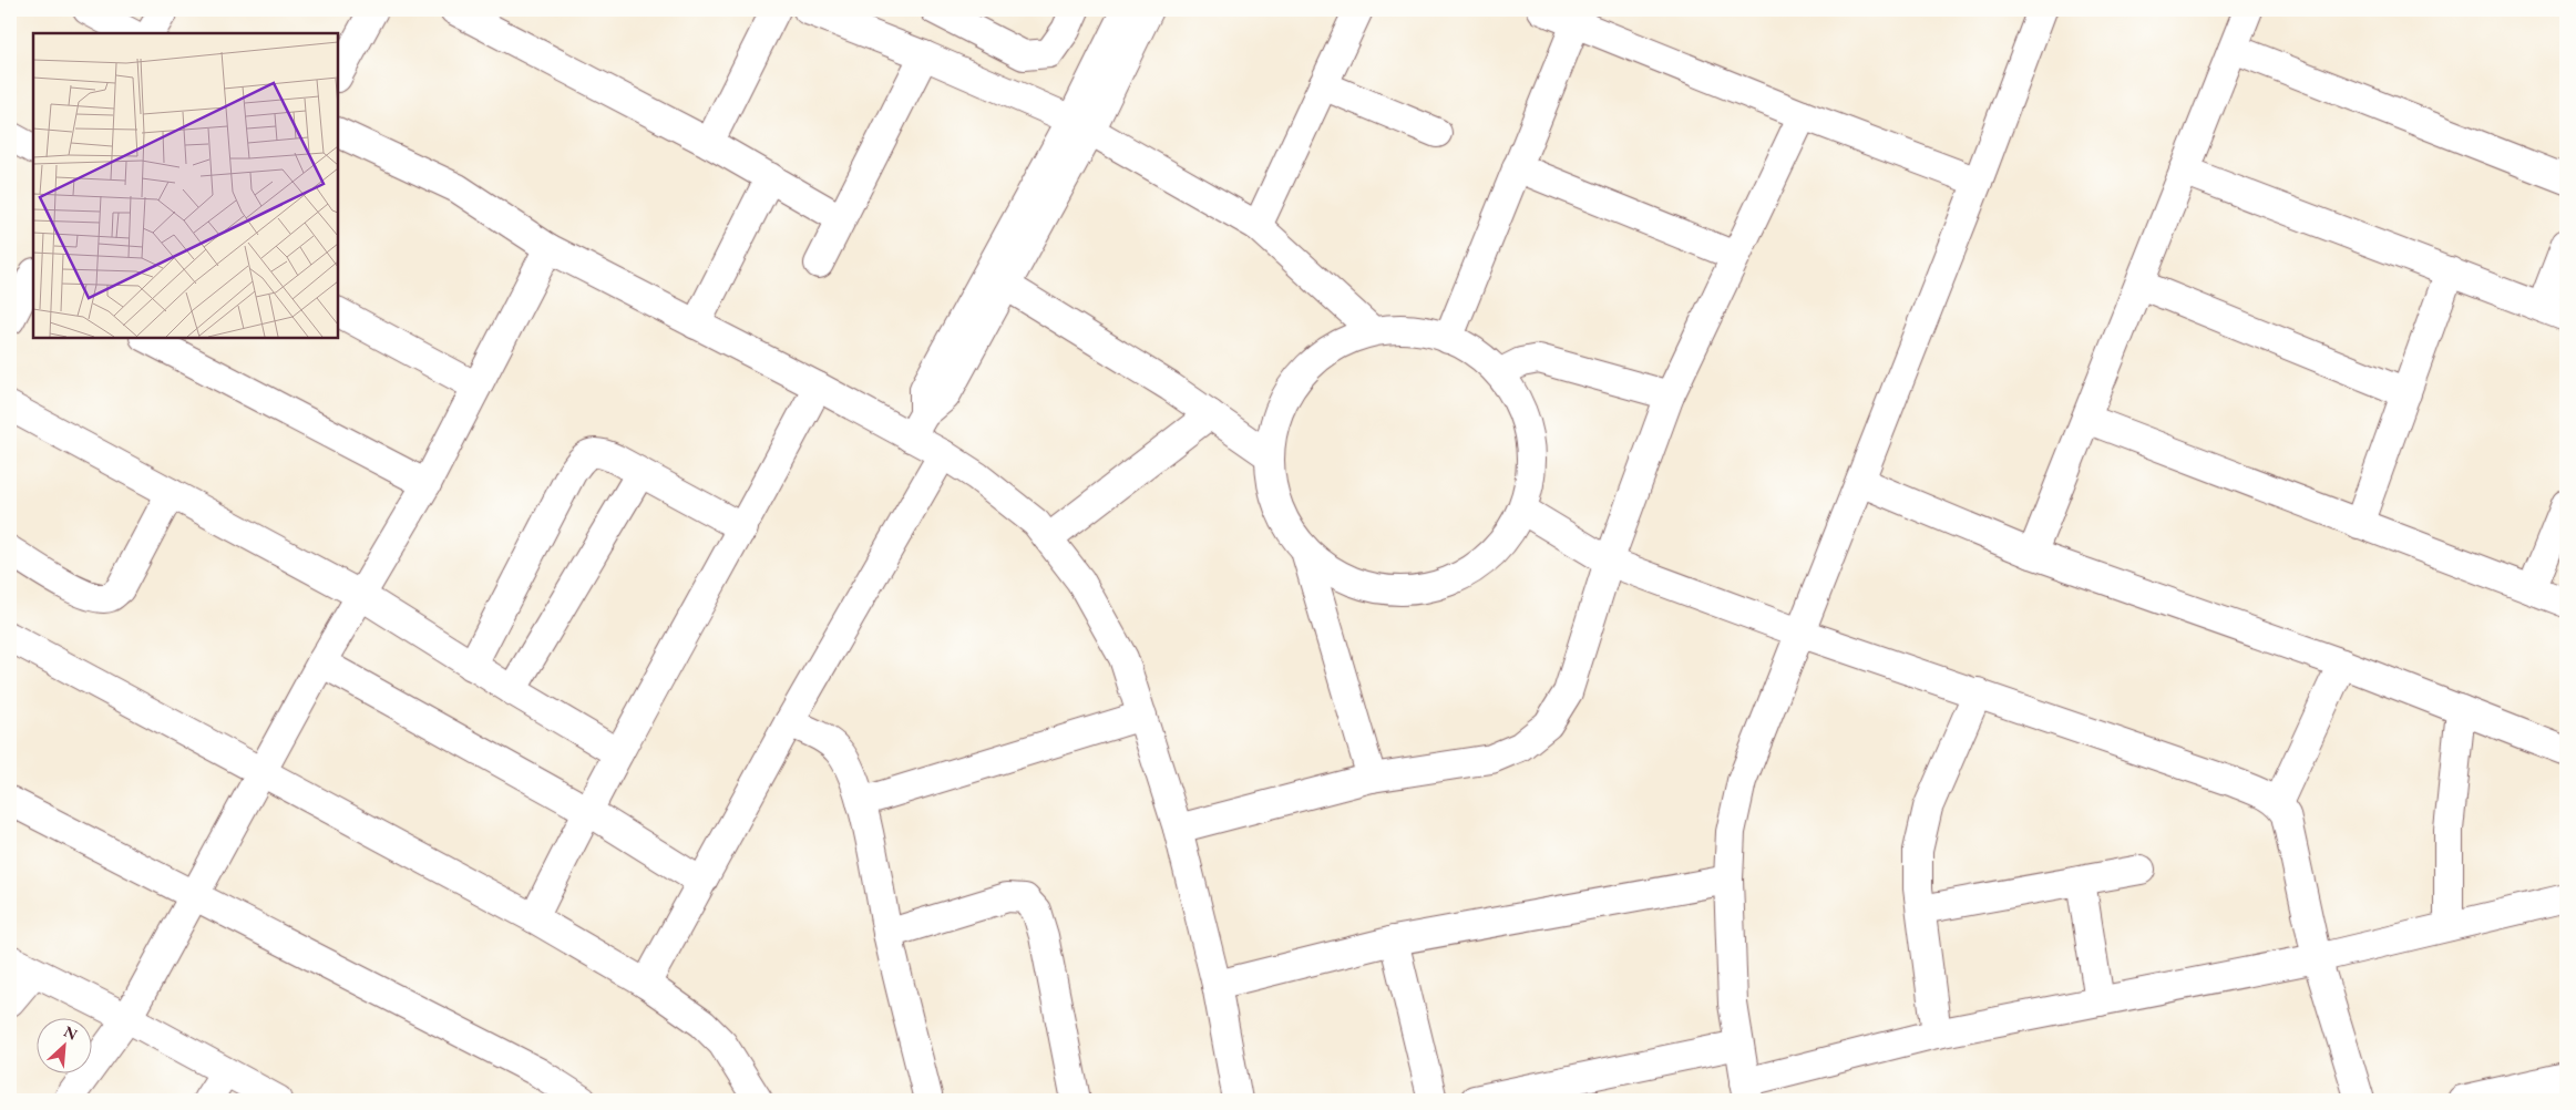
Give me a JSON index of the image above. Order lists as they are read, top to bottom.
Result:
{
  "north": "top right"
}
